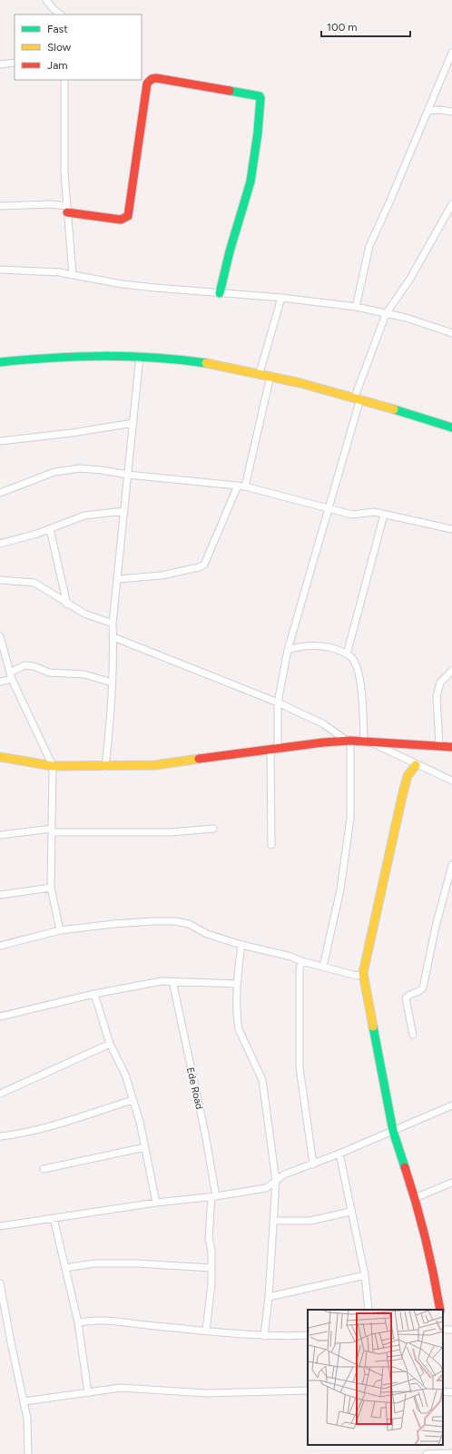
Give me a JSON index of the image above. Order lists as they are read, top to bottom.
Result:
{
  "streets": {
    "street": ["Ede Road"]
  },
  "legend": ["Fast", "Slow", "Jam"],
  "scale_bar": "100 m"
}
